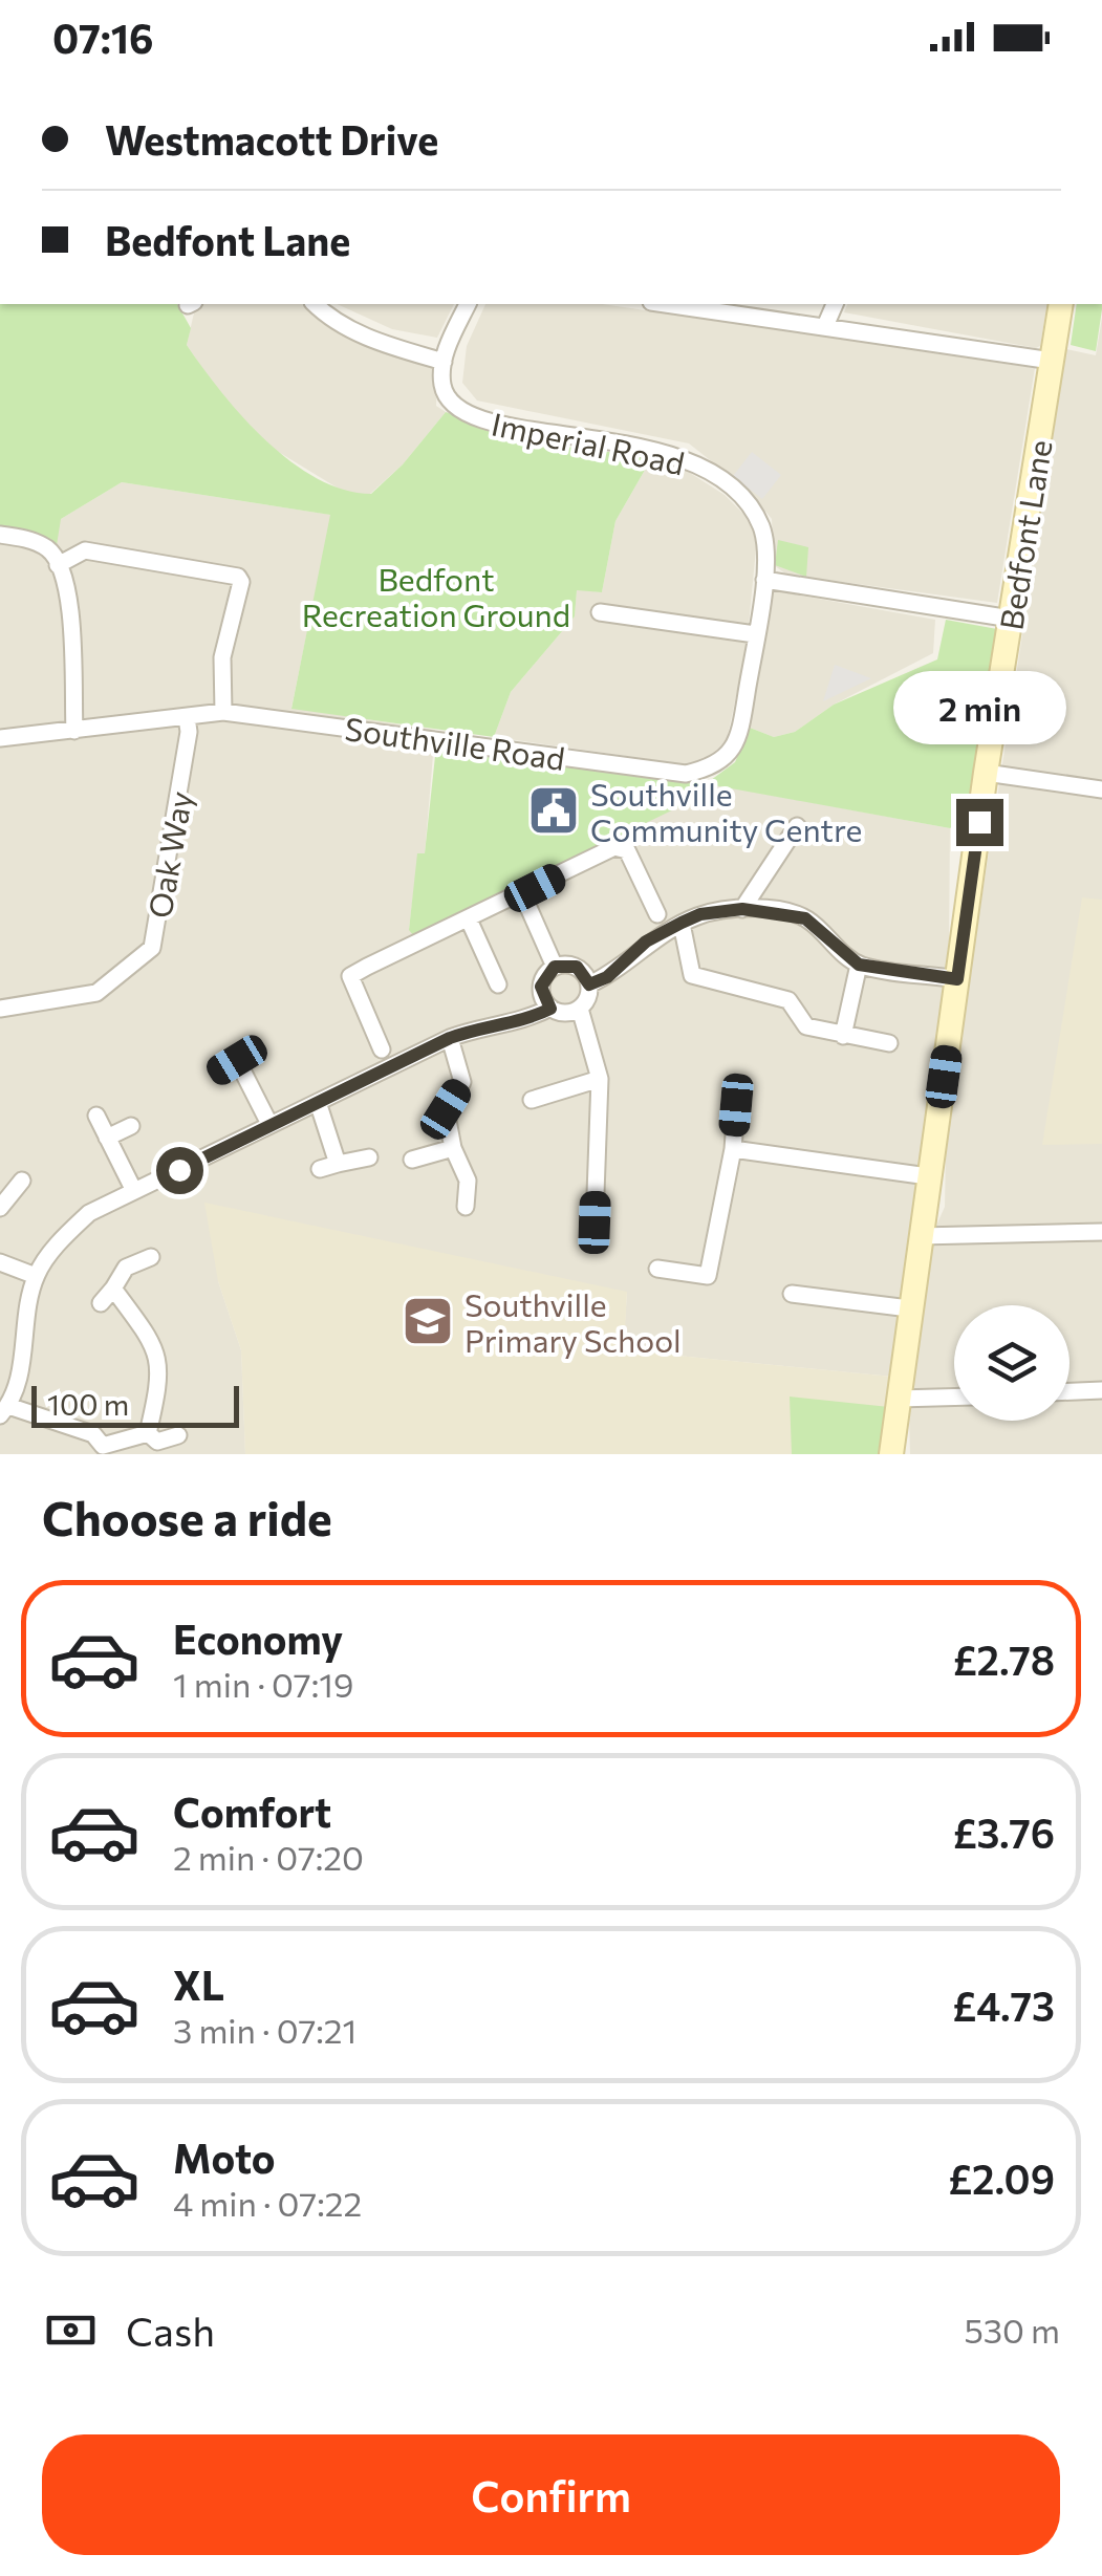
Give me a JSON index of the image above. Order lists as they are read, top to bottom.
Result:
{
  "streets": {
    "main road": ["Bedfont Lane"],
    "street": ["Imperial Road", "Southville Road", "Oak Way"]
  },
  "crossings": [
    ["Imperial Road", "Southville Road"],
    ["Southville Road", "Oak Way"]
  ],
  "parks": ["Bedfont Recreation Ground"],
  "places": {
    "public building": ["Southville Community Centre"],
    "school or university": ["Southville Primary School"]
  },
  "scale_bar": "100 m",
  "page": {
    "status": "07:16",
    "banner": ["Westmacott Drive", "Bedfont Lane"],
    "bubble": "2 min",
    "scale": "100 m",
    "heading": "Choose a ride",
    "list": [
      {
        "name": "Economy",
        "note": "1 min · 07:19",
        "value": "£2.78"
      },
      {
        "name": "Comfort",
        "note": "2 min · 07:20",
        "value": "£3.76"
      },
      {
        "name": "XL",
        "note": "3 min · 07:21",
        "value": "£4.73"
      },
      {
        "name": "Moto",
        "note": "4 min · 07:22",
        "value": "£2.09"
      }
    ],
    "pay": ["Cash", "530 m"],
    "buttons": "Confirm"
  }
}
